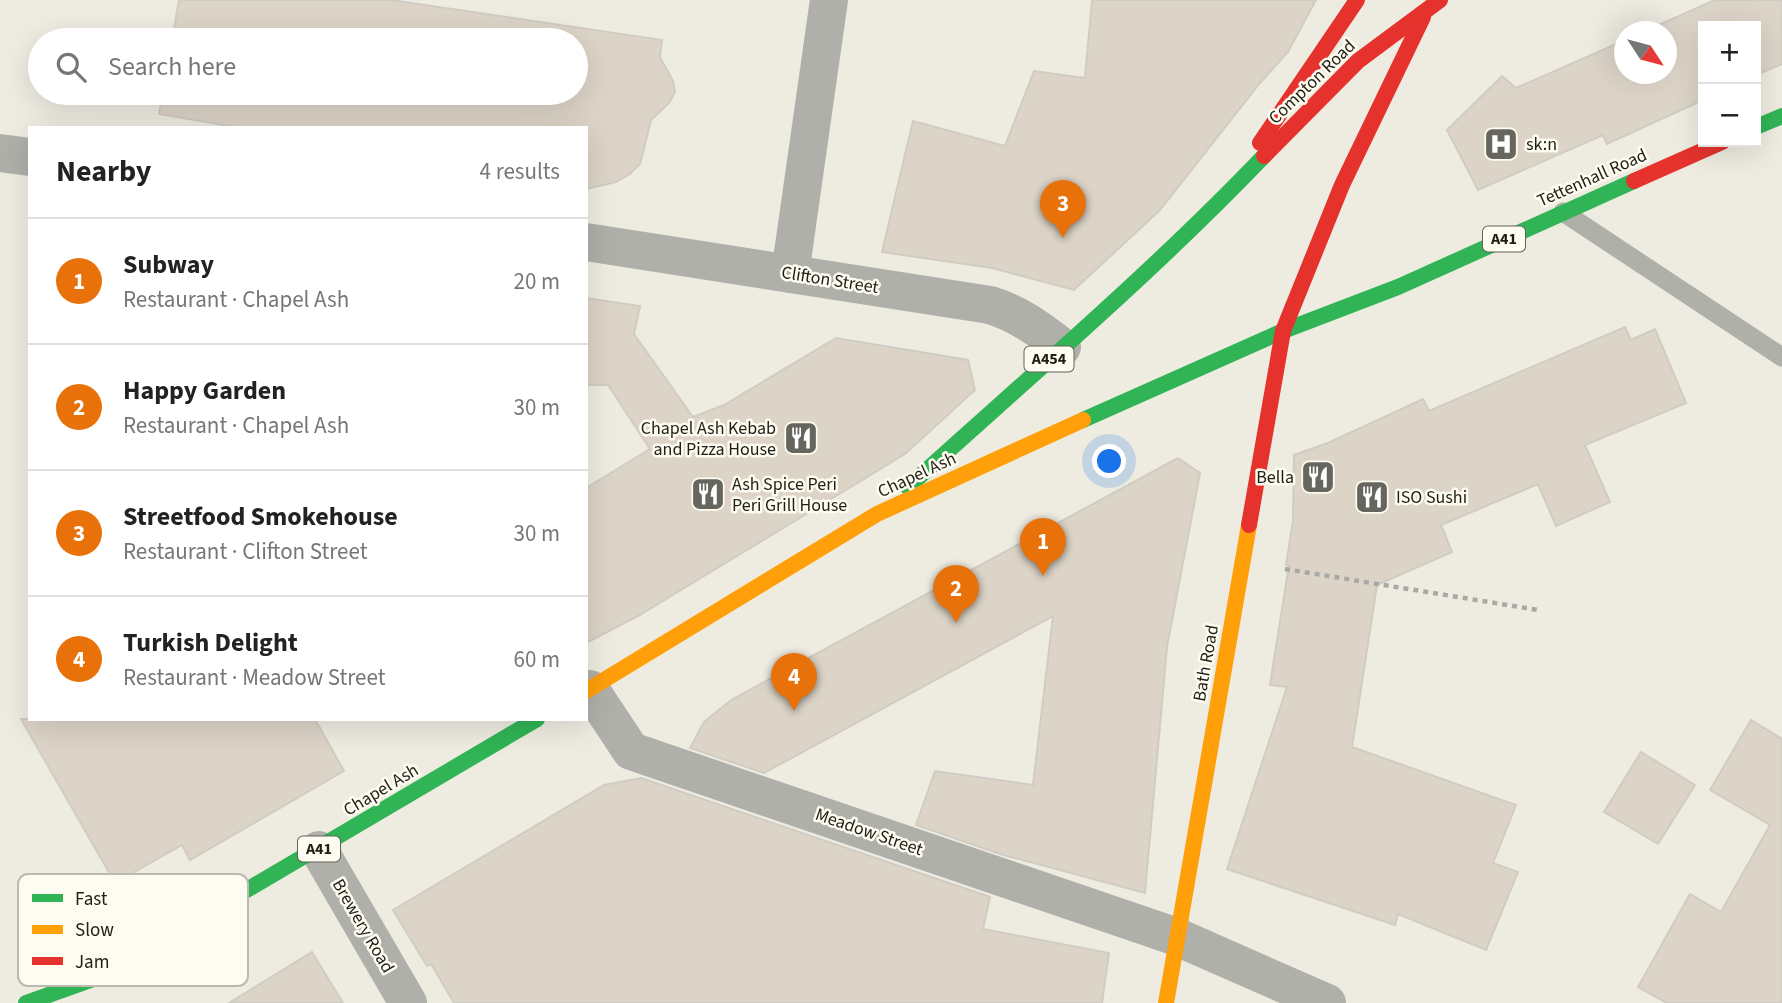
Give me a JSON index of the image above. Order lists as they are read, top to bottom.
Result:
{
  "streets": {
    "main road": [
      "Compton Road",
      "Tettenhall Road",
      "A41",
      "A454",
      "Chapel Ash",
      "Bath Road"
    ],
    "street": ["Clifton Street", "Meadow Street", "Brewery Road"]
  },
  "crossings": [
    ["Compton Road", "A454"],
    ["Compton Road", "Bath Road"],
    ["Tettenhall Road", "Chapel Ash"],
    ["Tettenhall Road", "Bath Road"],
    ["Clifton Street", "A454"],
    ["A454", "Chapel Ash"],
    ["Chapel Ash", "Bath Road"],
    ["Chapel Ash", "Meadow Street"],
    ["Chapel Ash", "Brewery Road"],
    ["Bath Road", "Meadow Street"]
  ],
  "places": {
    "hospital": ["sk:n"],
    "restaurant": [
      "Chapel Ash Kebab and Pizza House",
      "Bella",
      "Ash Spice Peri Peri Grill House",
      "ISO Sushi"
    ]
  },
  "legend": ["Fast", "Slow", "Jam"],
  "north": "bottom right",
  "page": {
    "map_buttons": ["+", "−"],
    "search": "Search here",
    "heading": ["Nearby", "4 results"],
    "pins": [
      "3",
      "1",
      "2",
      "4"
    ],
    "list": [
      {
        "mark": "1",
        "name": "Subway",
        "note": "Restaurant · Chapel Ash",
        "value": "20 m"
      },
      {
        "mark": "2",
        "name": "Happy Garden",
        "note": "Restaurant · Chapel Ash",
        "value": "30 m"
      },
      {
        "mark": "3",
        "name": "Streetfood Smokehouse",
        "note": "Restaurant · Clifton Street",
        "value": "30 m"
      },
      {
        "mark": "4",
        "name": "Turkish Delight",
        "note": "Restaurant · Meadow Street",
        "value": "60 m"
      }
    ]
  }
}
